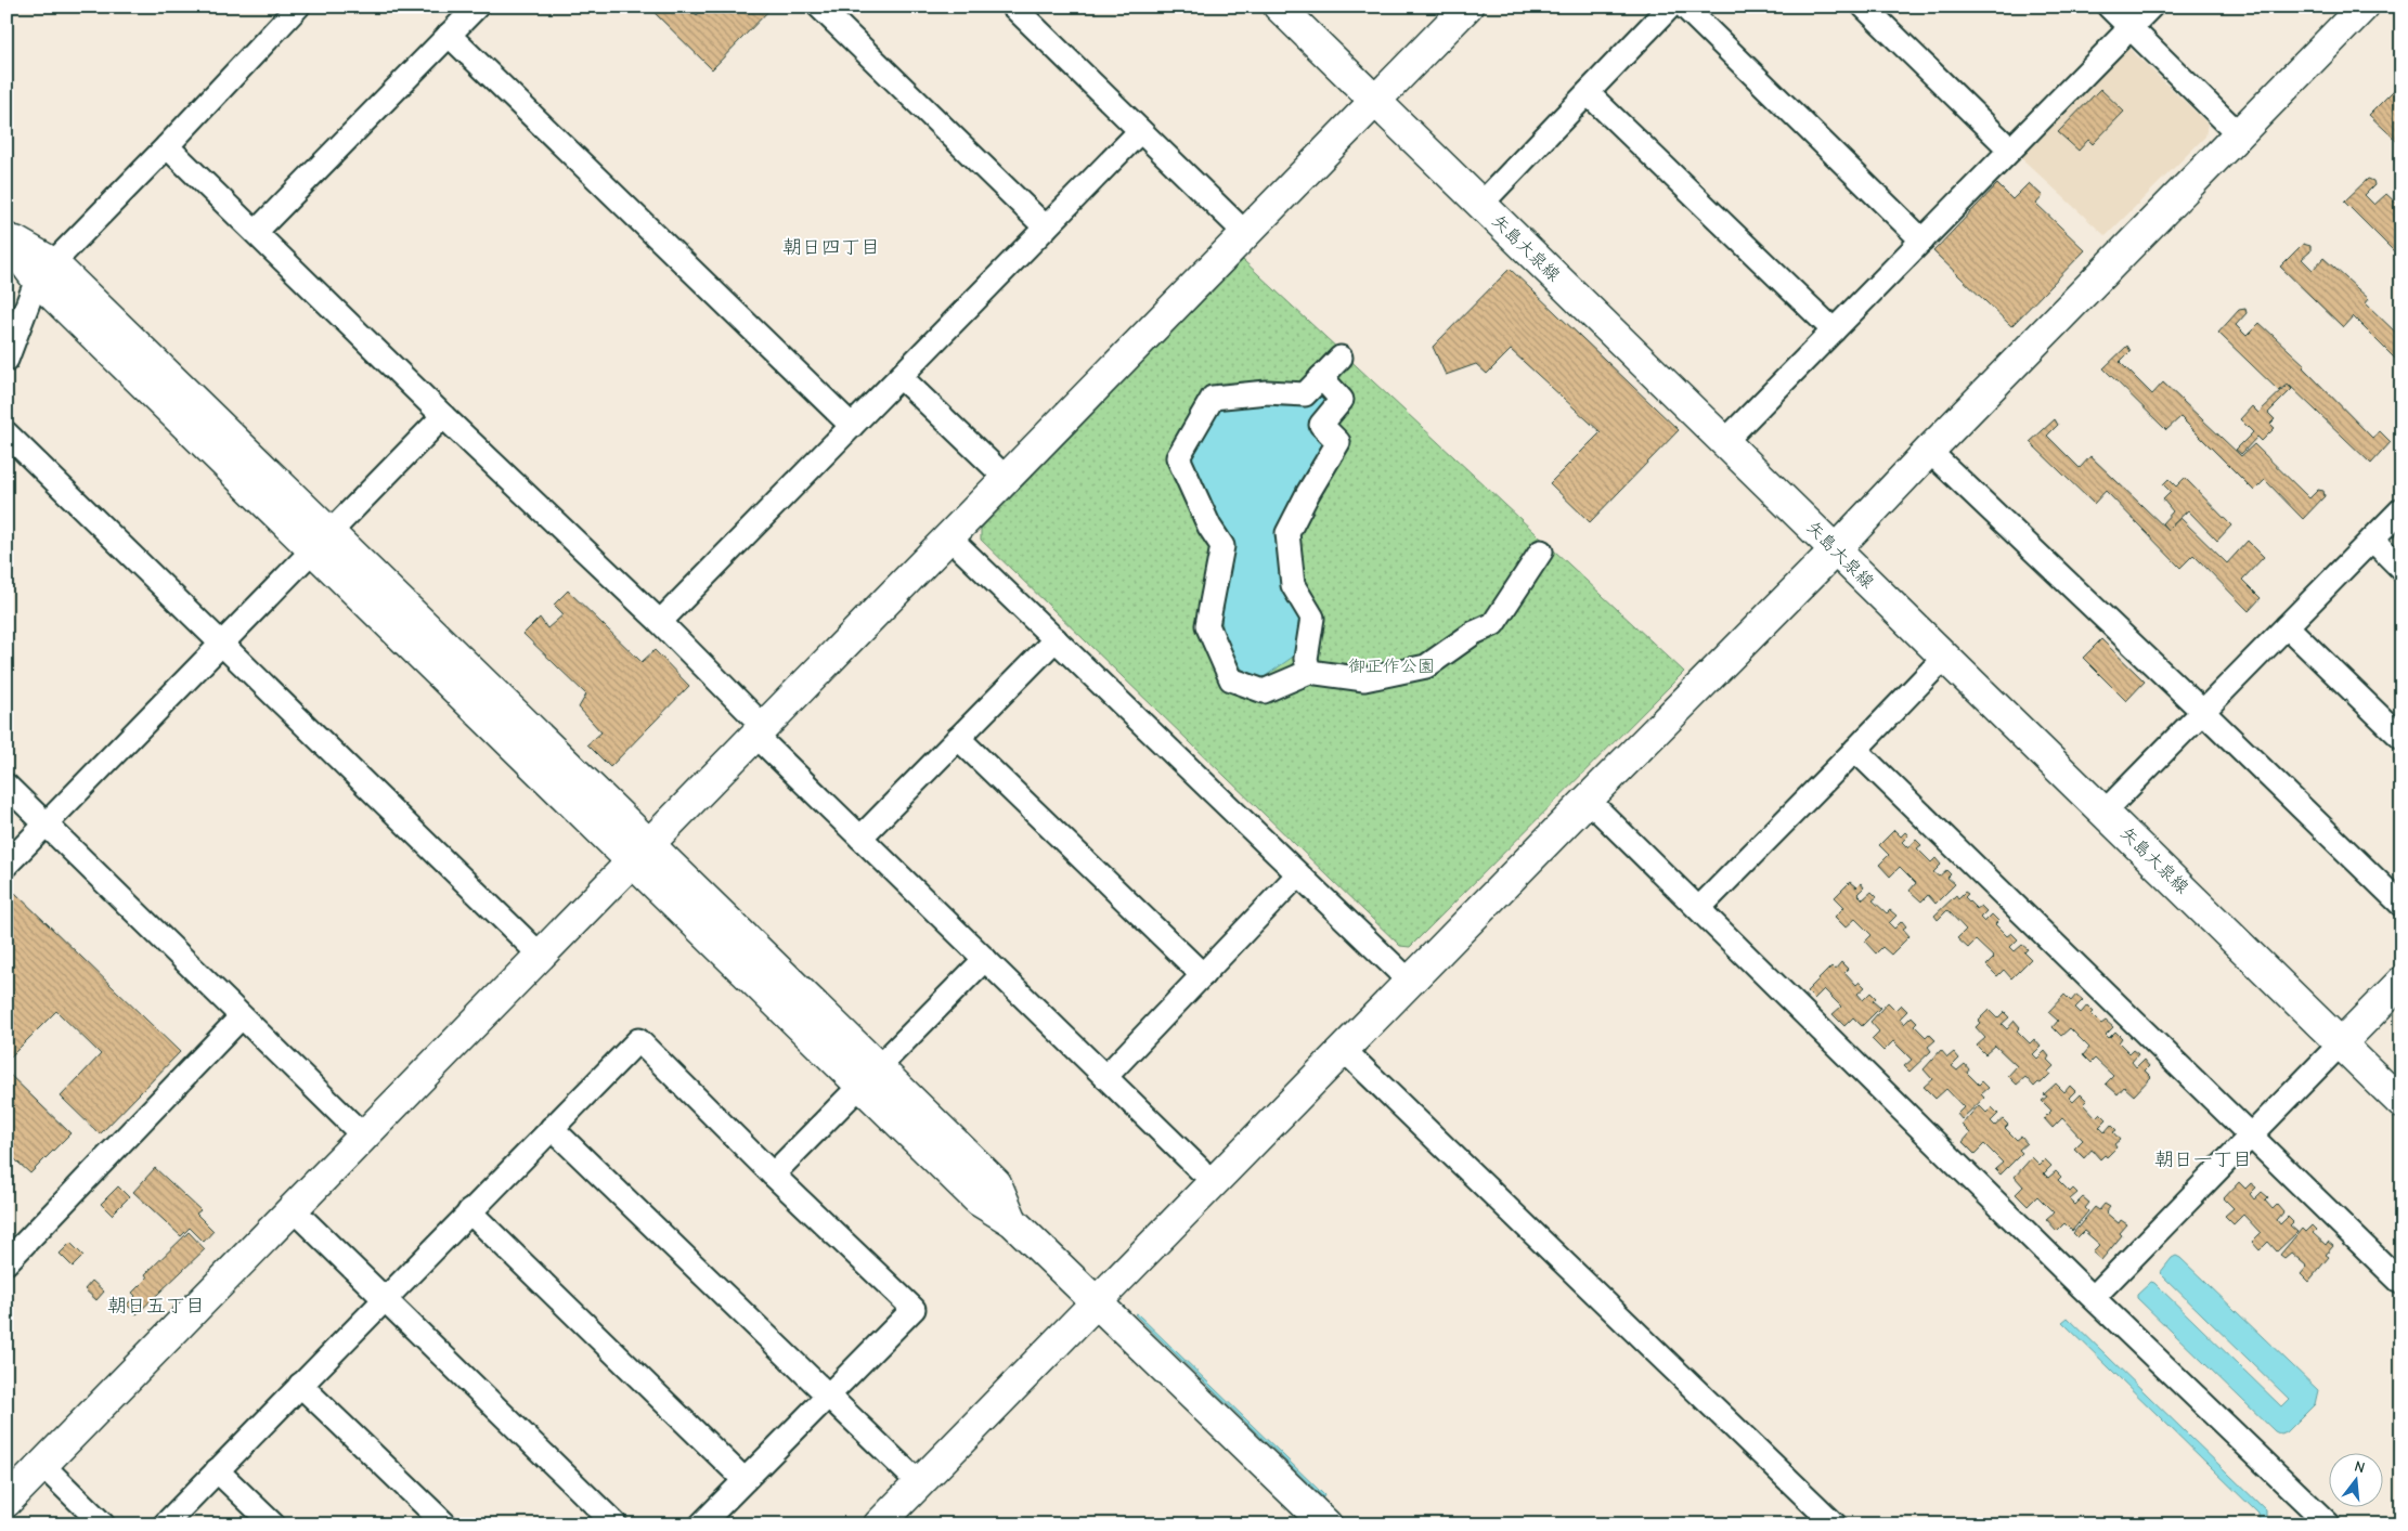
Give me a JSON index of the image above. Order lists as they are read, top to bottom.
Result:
{
  "streets": {
    "street": ["矢島大泉線"]
  },
  "districts": ["朝日四丁目", "朝日一丁目", "朝日五丁目"],
  "parks": ["御正作公園"],
  "north": "top"
}
